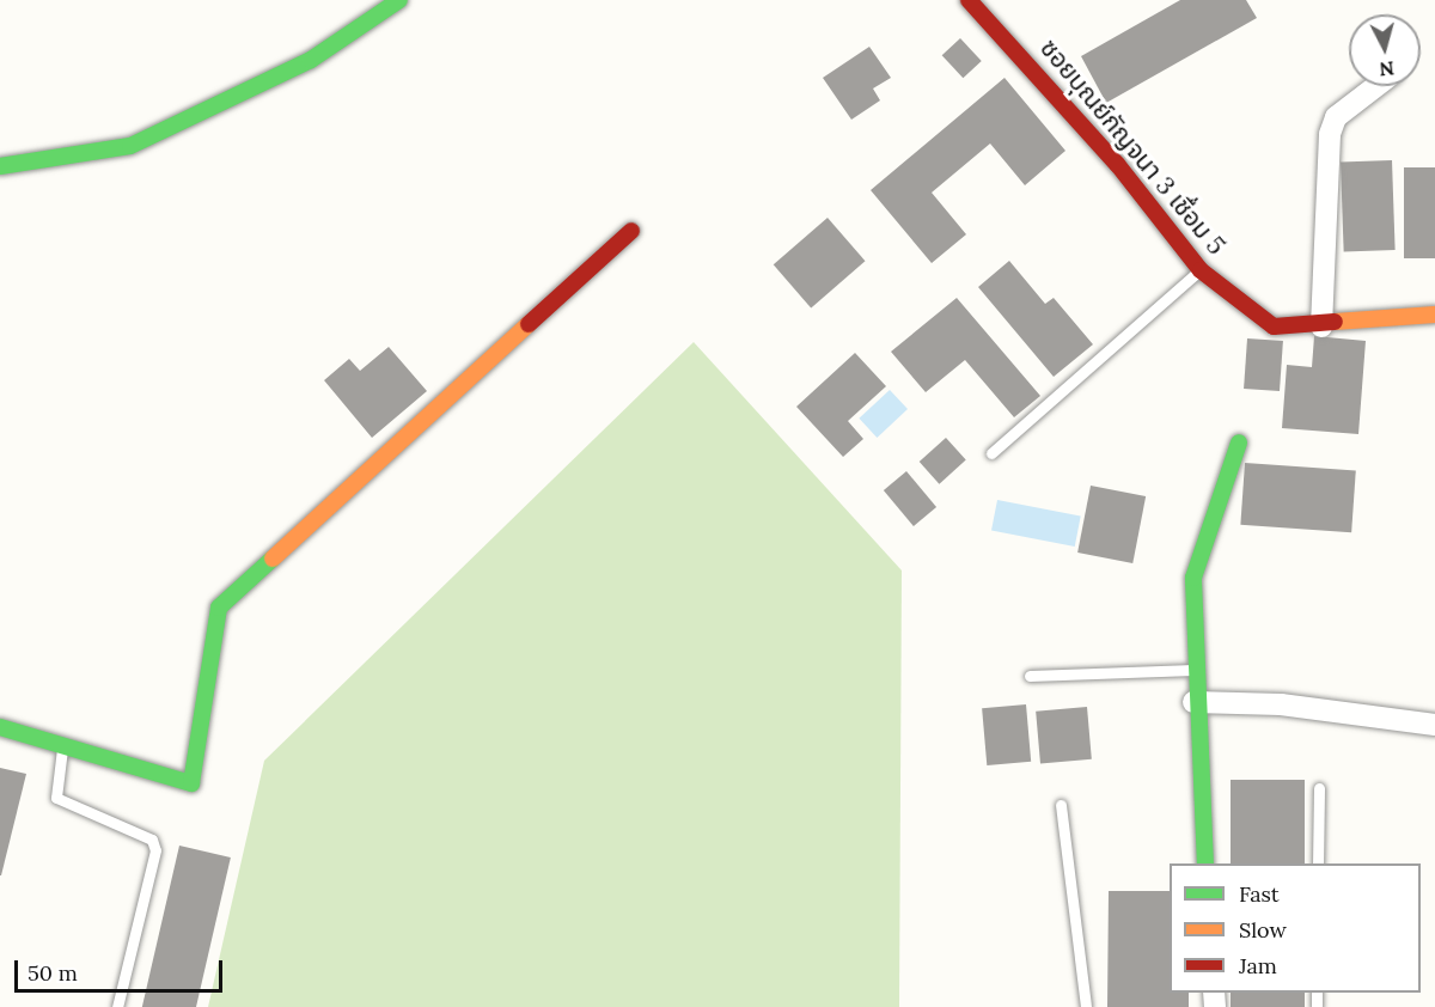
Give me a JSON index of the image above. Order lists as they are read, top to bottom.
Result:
{
  "streets": {
    "street": ["ซอยบุณย์กัญจนา 3 เชื่อม 5"]
  },
  "legend": ["Fast", "Slow", "Jam"],
  "scale_bar": "50 m",
  "north": "bottom"
}
